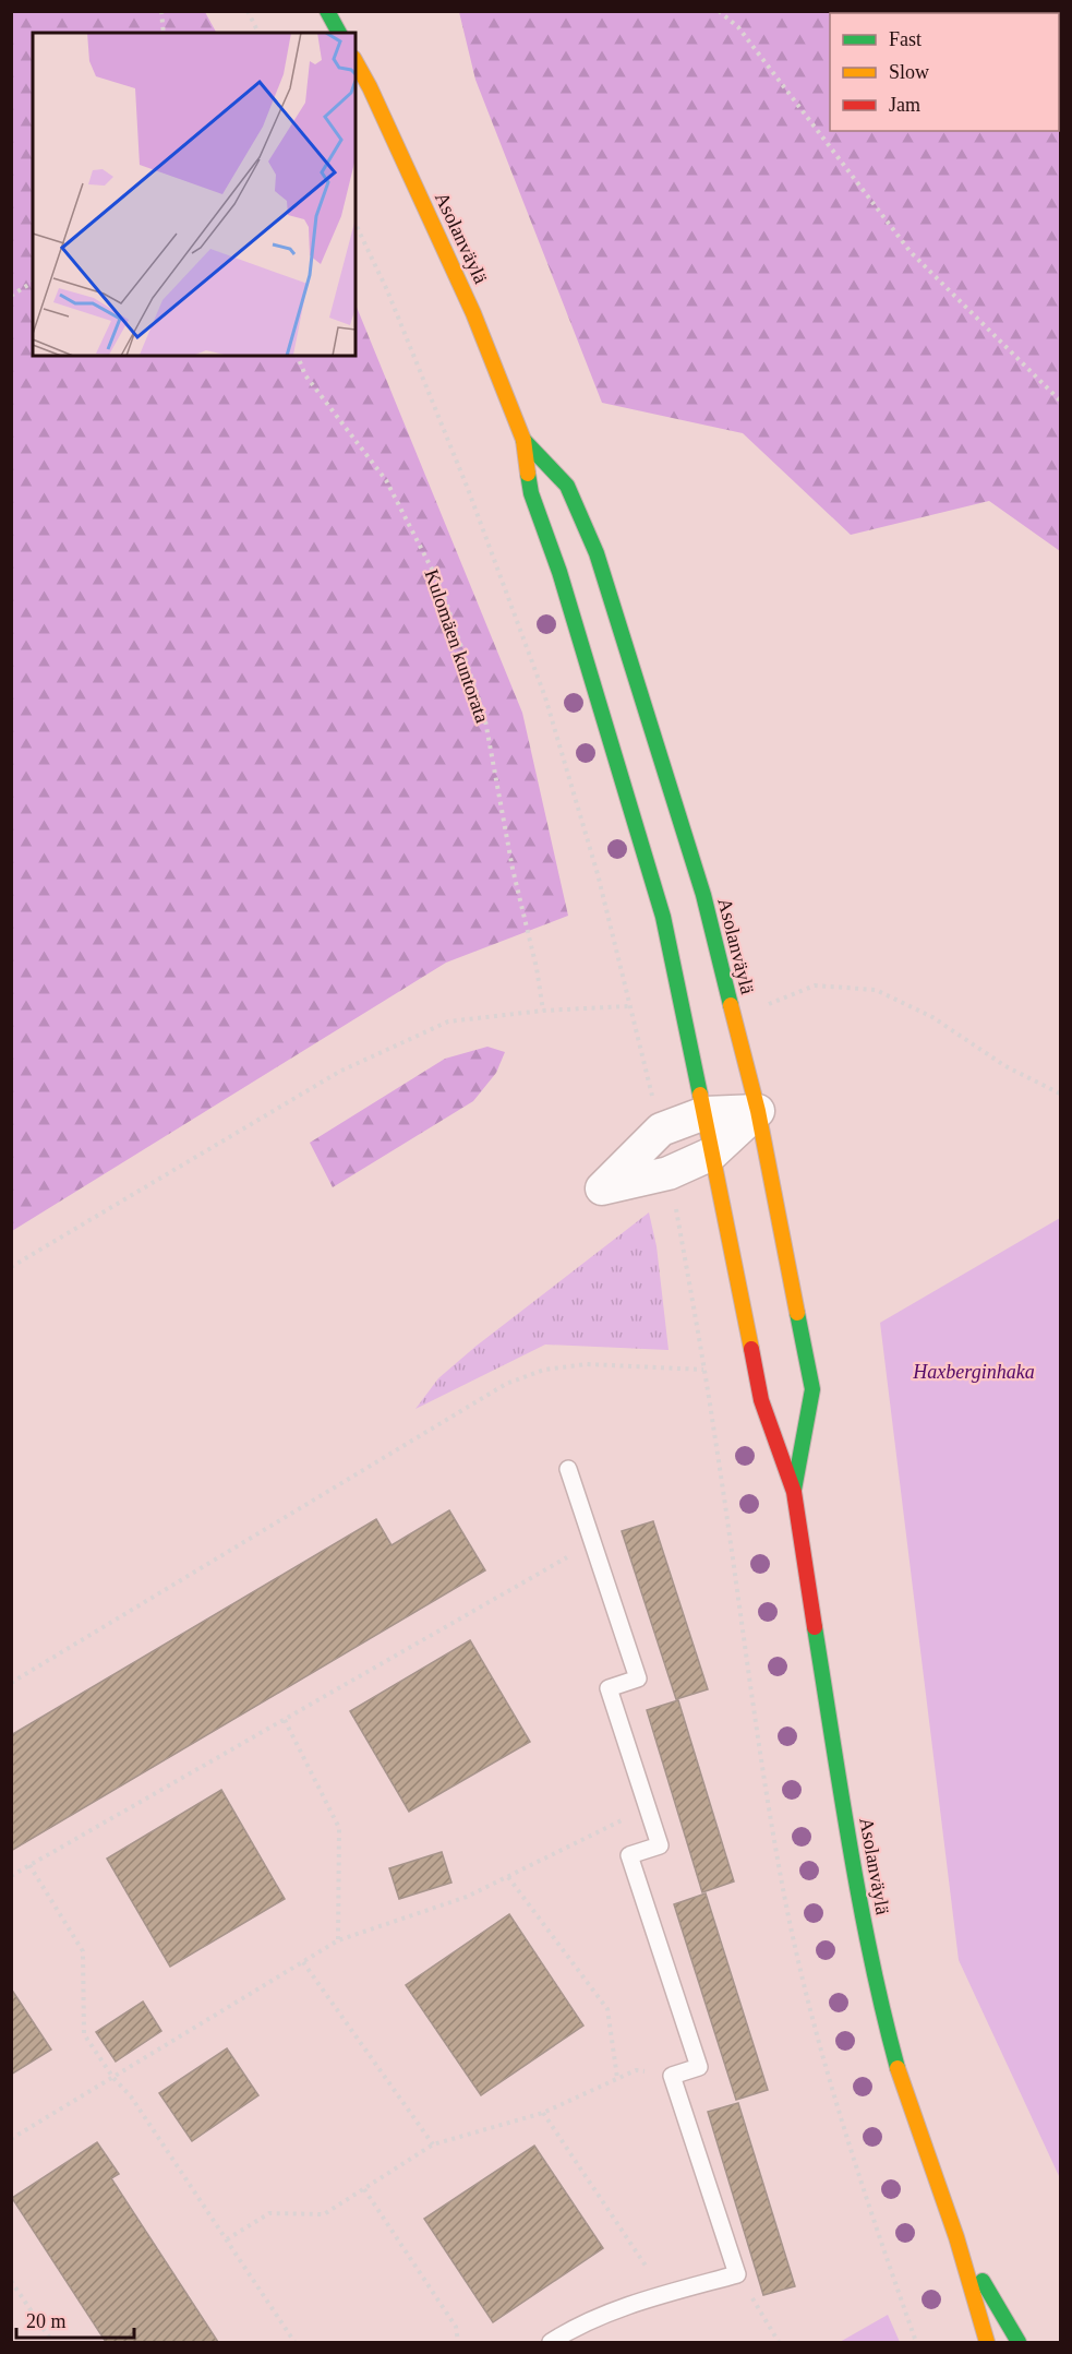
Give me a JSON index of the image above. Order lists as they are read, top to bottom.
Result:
{
  "streets": {
    "main road": ["Asolanväylä"],
    "path": ["Kulomäen kuntorata"]
  },
  "parks": ["Haxberginhaka"],
  "legend": ["Fast", "Slow", "Jam"],
  "scale_bar": "20 m"
}
